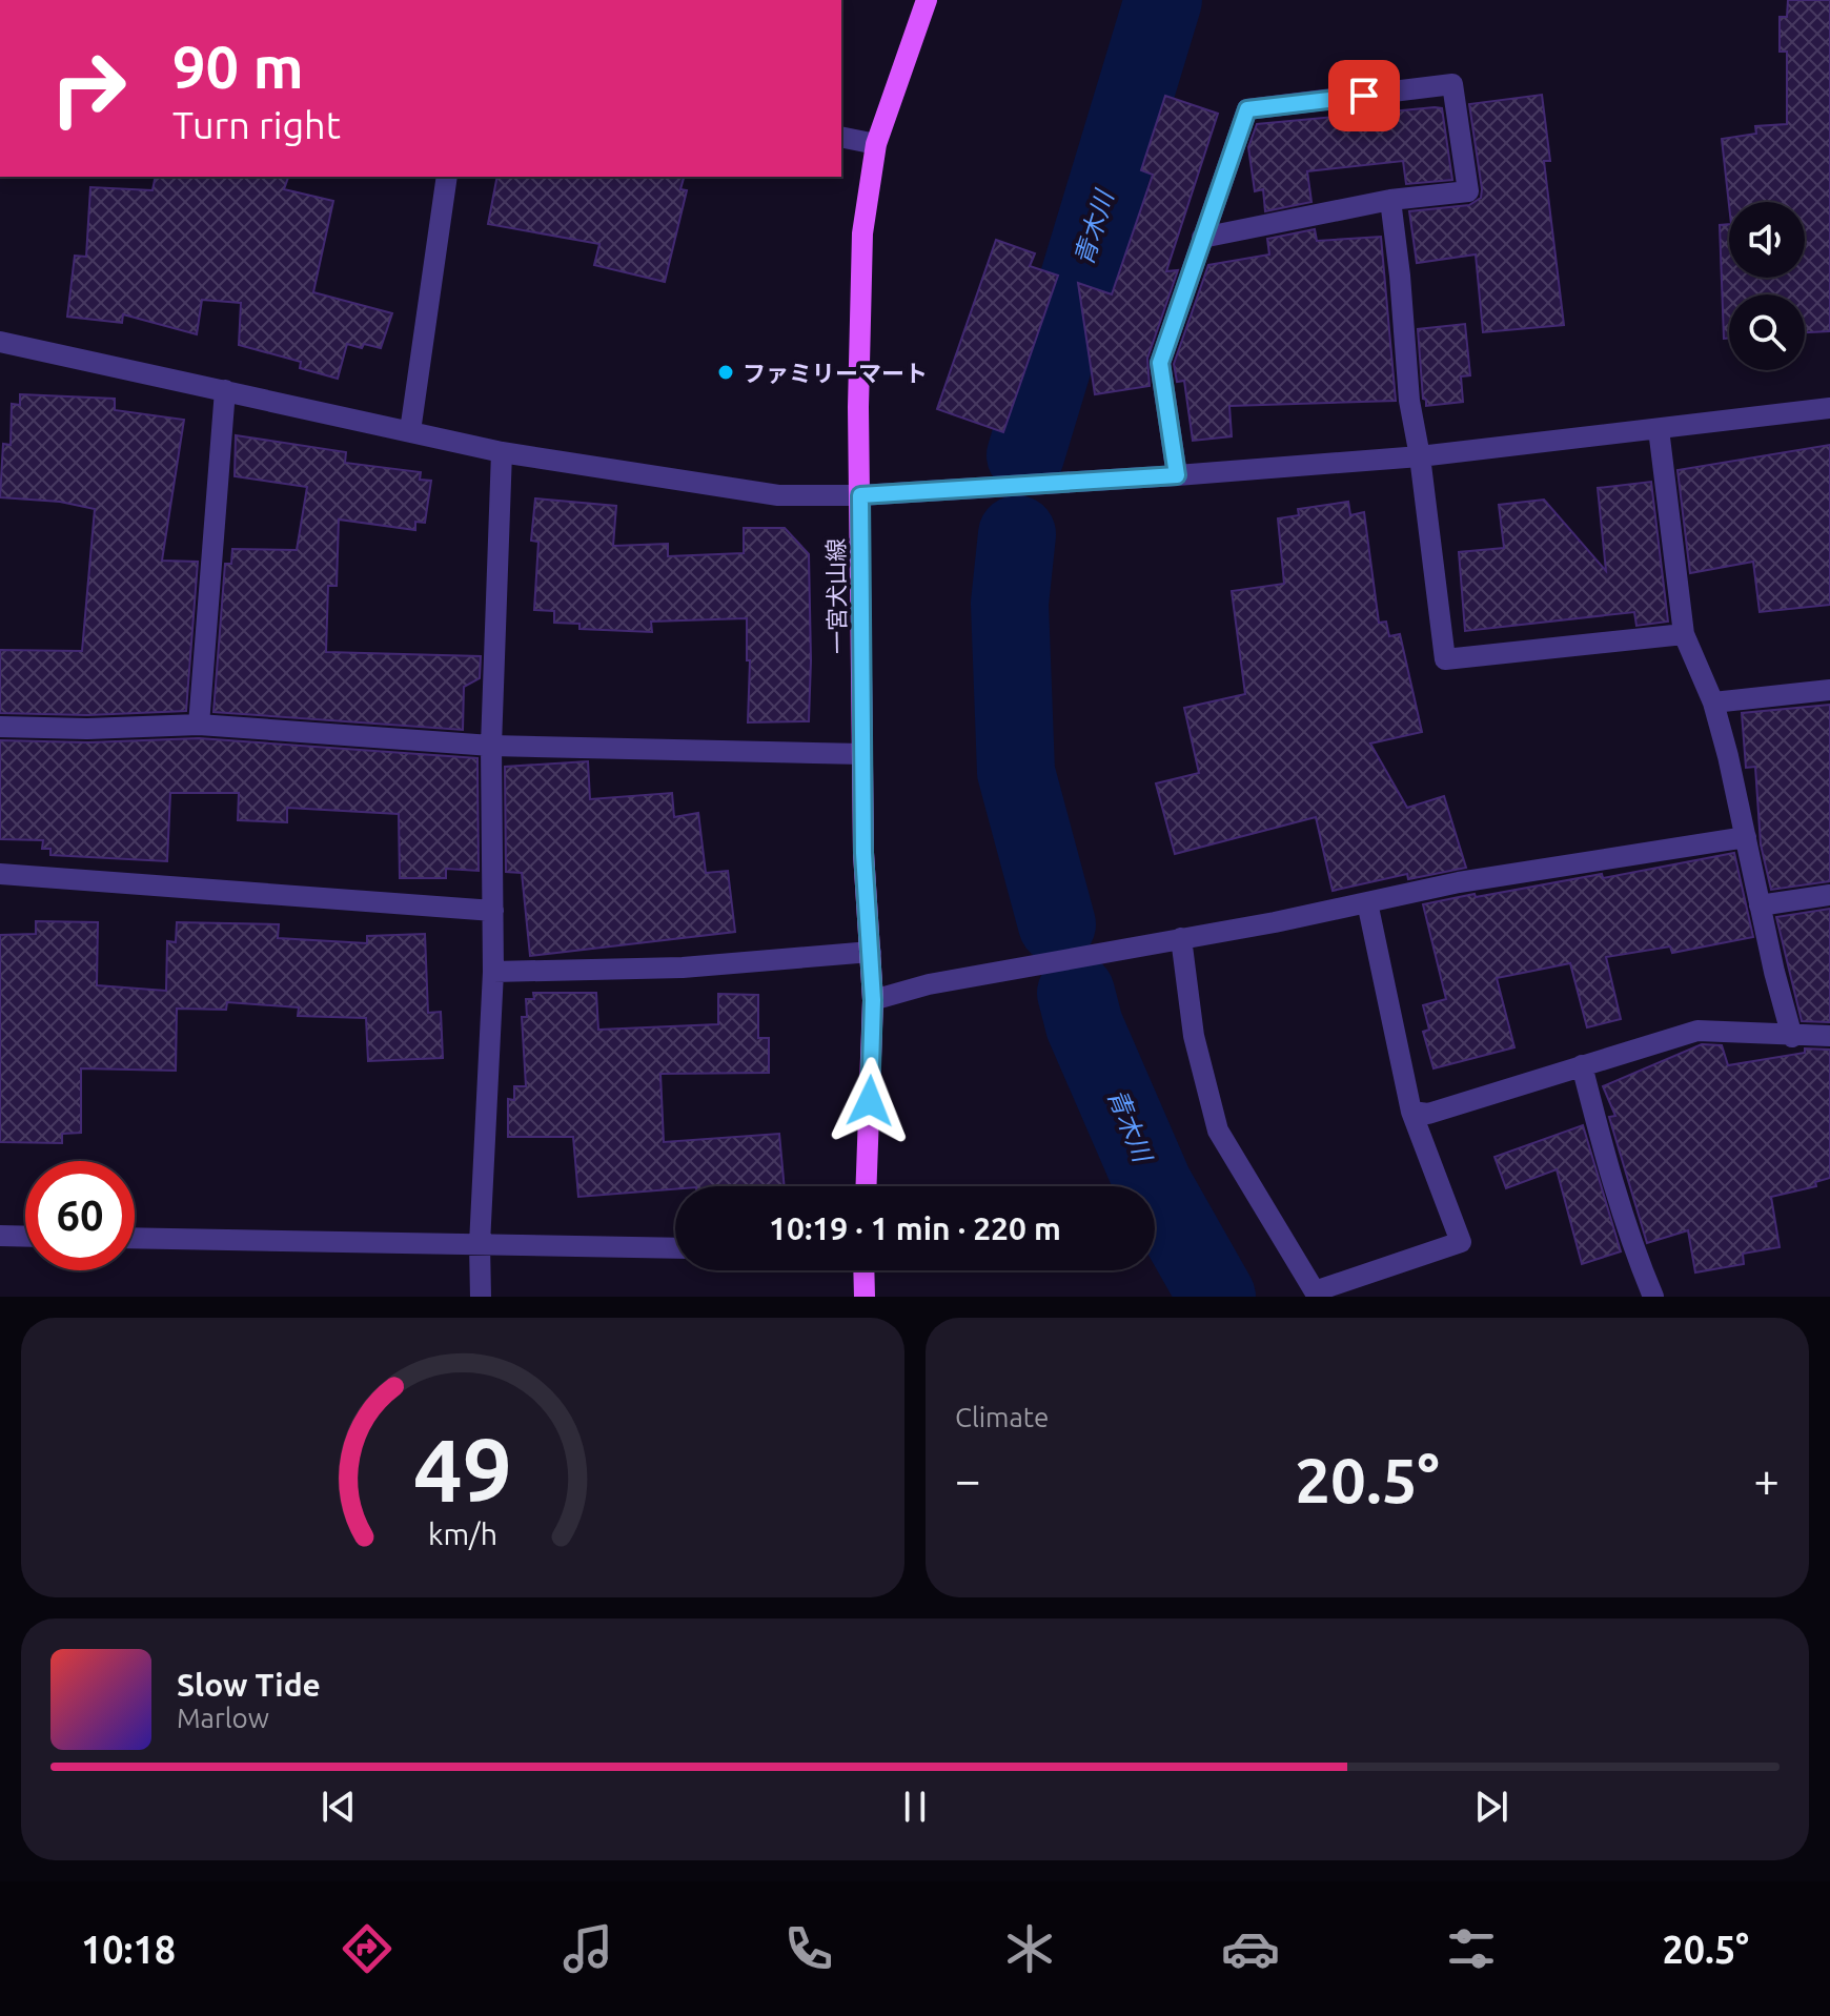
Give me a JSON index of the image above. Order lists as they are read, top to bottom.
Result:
{
  "streets": {
    "main road": ["一宮犬山線"]
  },
  "water": ["青木川"],
  "places": ["ファミリーマート"],
  "page": {
    "turn": ["90 m", "Turn right"],
    "limit": "60",
    "trip": "10:19 · 1 min · 220 m",
    "tile": "Climate",
    "heat": ["−", "20.5°", "+"],
    "song": ["Slow Tide", "Marlow"],
    "tabs": ["10:18", "20.5°"],
    "gauge": ["49", "km/h"]
  }
}
